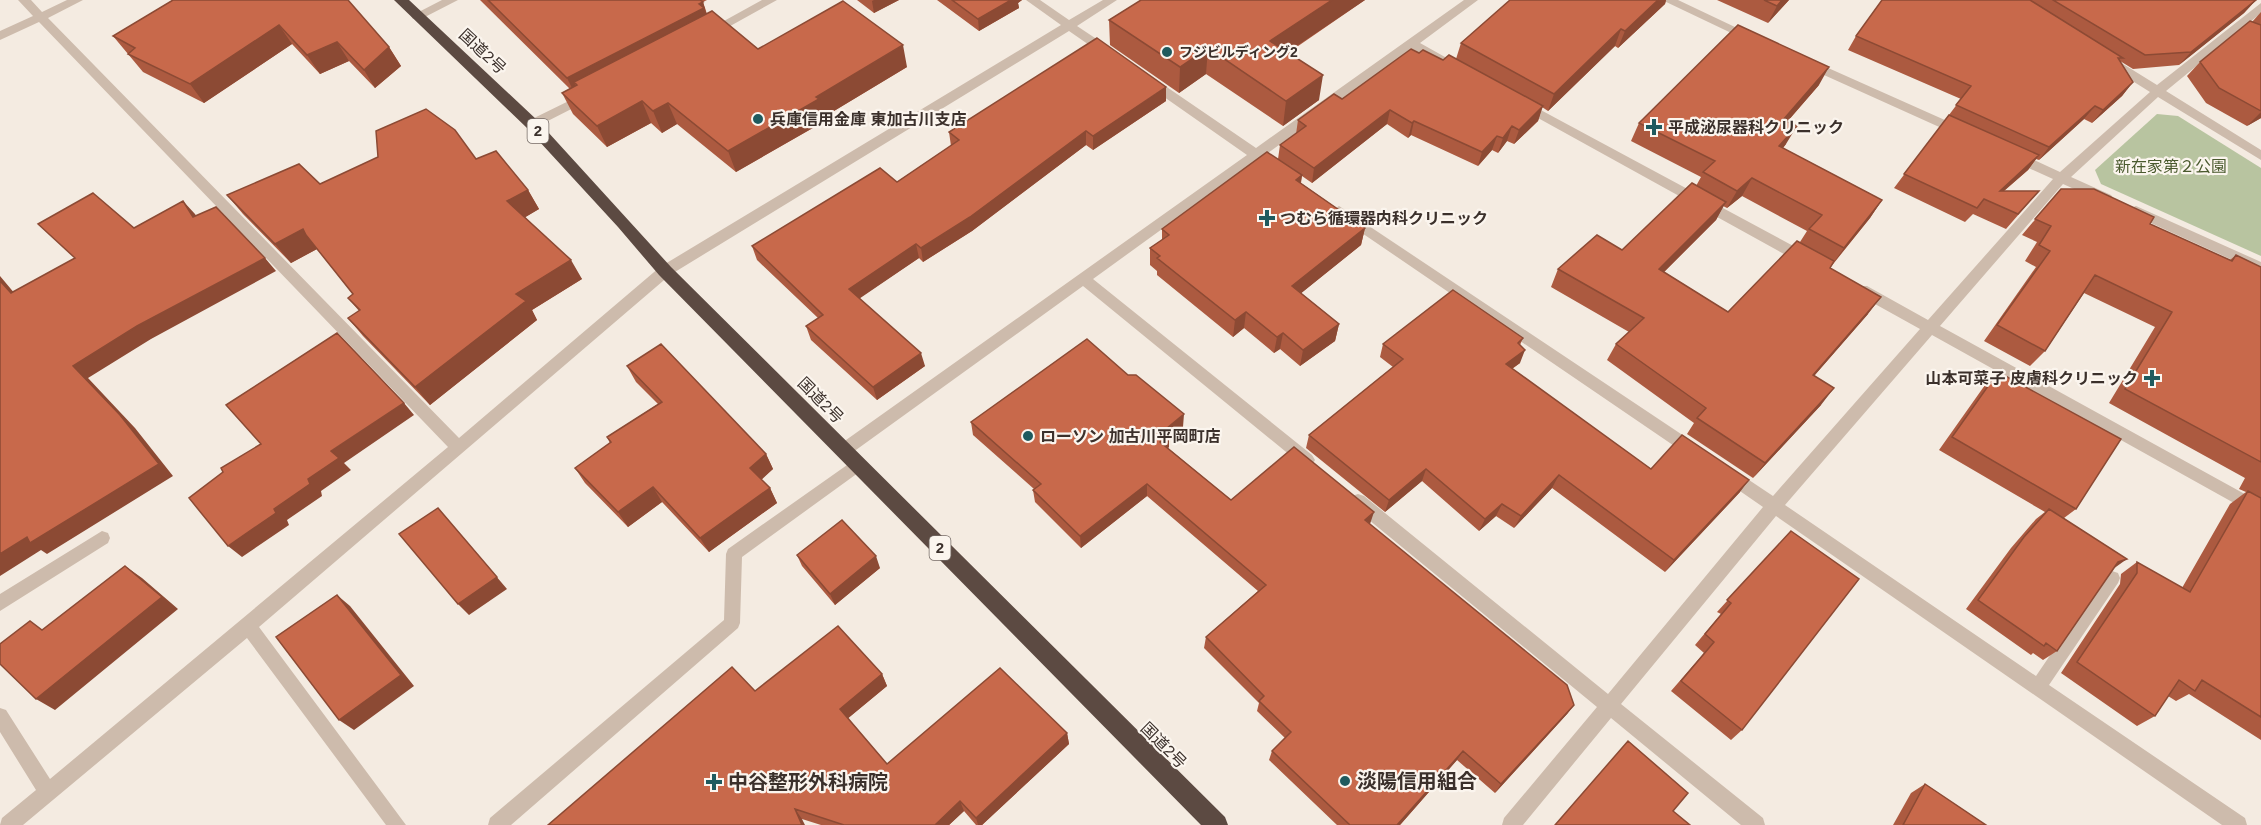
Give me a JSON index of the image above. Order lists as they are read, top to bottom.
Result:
{
  "streets": {
    "highway": ["国道2号", "2"]
  },
  "parks": ["新在家第２公園"],
  "places": {
    "other": [
      "フジビルディング2",
      "兵庫信用金庫 東加古川支店",
      "ローソン 加古川平岡町店",
      "淡陽信用組合"
    ],
    "health": [
      "平成泌尿器科クリニック",
      "つむら循環器内科クリニック",
      "山本可菜子 皮膚科クリニック",
      "中谷整形外科病院"
    ]
  }
}
